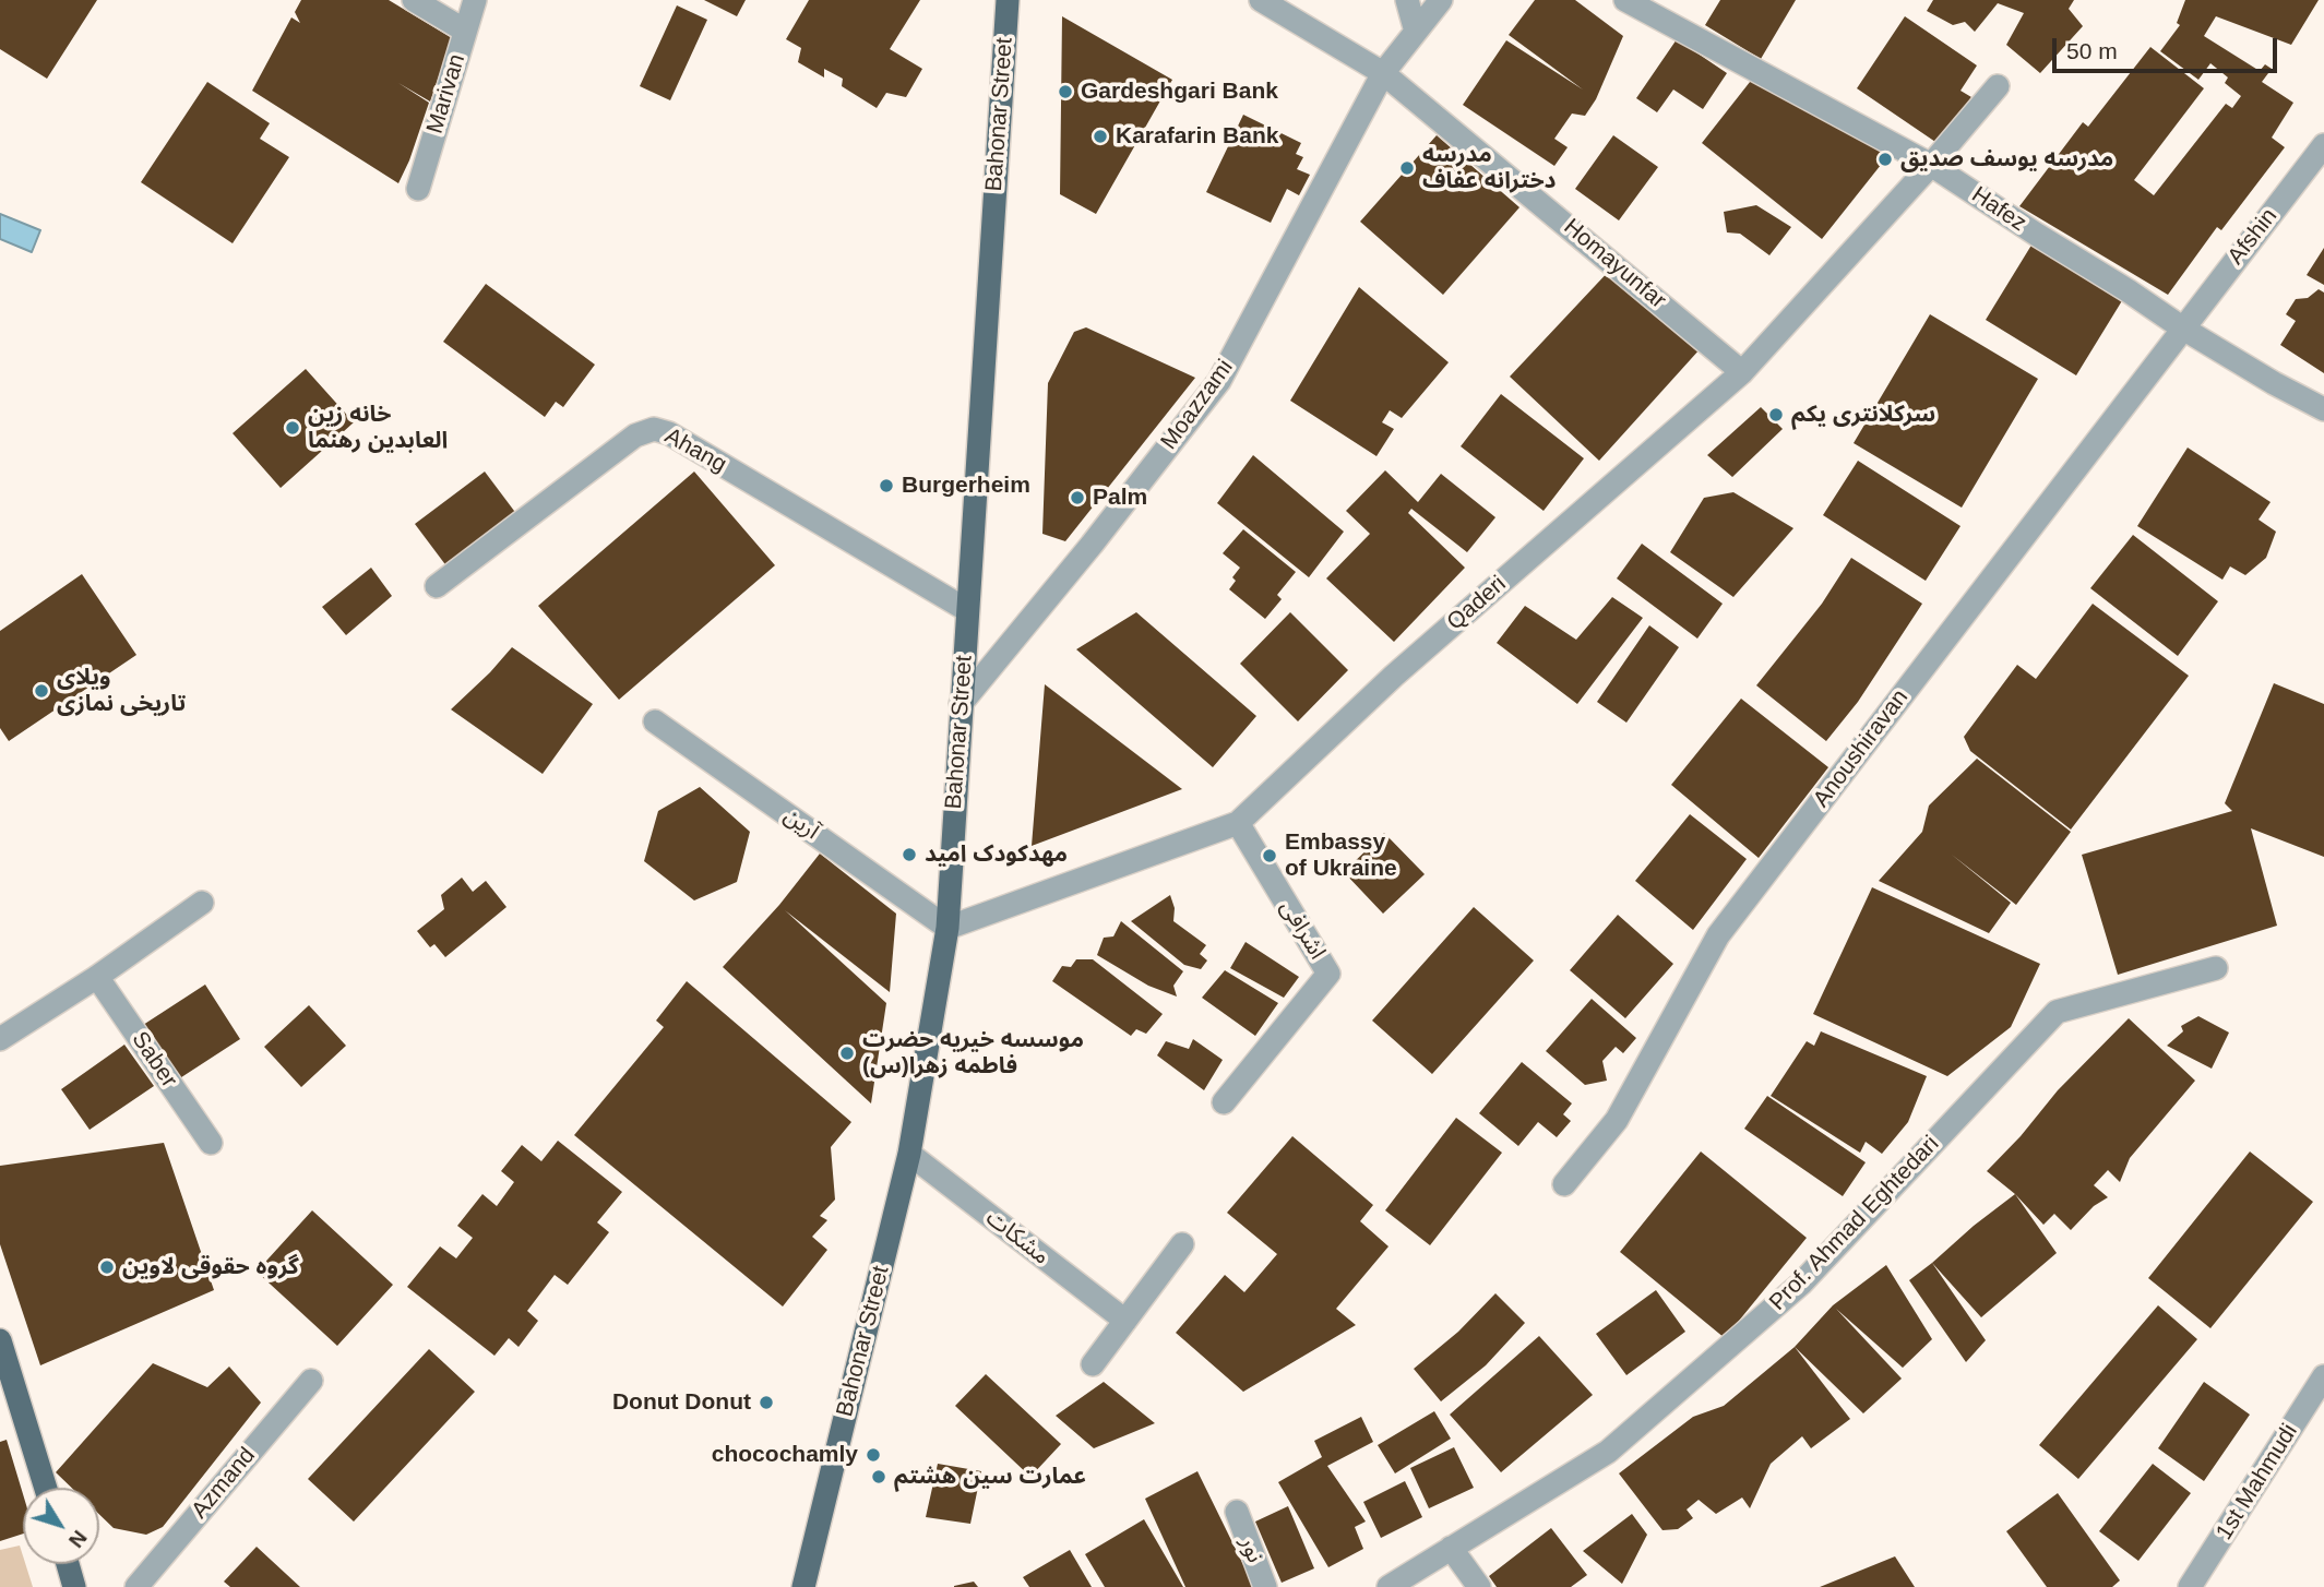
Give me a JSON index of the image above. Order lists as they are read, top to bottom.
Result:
{
  "streets": {
    "main road": ["Bahonar Street"],
    "street": [
      "Marivan",
      "Hafez",
      "Afshin",
      "Homayunfar",
      "Moazzami",
      "Ahang",
      "Qaderi",
      "Anoushiravan",
      "آرین",
      "اشرافی",
      "Saber",
      "Prof. Ahmad Eghtedari",
      "مشکات",
      "1st Mahmudi",
      "Azmand",
      "نور"
    ]
  },
  "crossings": [
    ["Bahonar Street", "Moazzami"],
    ["Bahonar Street", "Ahang"],
    ["Bahonar Street", "Qaderi"],
    ["Bahonar Street", "آرین"],
    ["Bahonar Street", "مشکات"],
    ["Hafez", "Afshin"],
    ["Hafez", "Qaderi"],
    ["Hafez", "Anoushiravan"],
    ["Afshin", "Anoushiravan"],
    ["Homayunfar", "Moazzami"],
    ["Homayunfar", "Qaderi"],
    ["Qaderi", "آرین"],
    ["Qaderi", "اشرافی"]
  ],
  "places": [
    "Gardeshgari Bank",
    "Karafarin Bank",
    "مدرسه یوسف صدیق",
    "مدرسه دخترانه عفاف",
    "سرکلانتری یکم",
    "خانه زین العابدین رهنما",
    "Burgerheim",
    "Palm",
    "ویلای تاریخی نمازی",
    "مهدکودک امید",
    "Embassy of Ukraine",
    "موسسه خیریه حضرت فاطمه زهرا(س)",
    "گروه حقوقی لاوین",
    "Donut Donut",
    "chocochamly",
    "عمارت سین هشتم"
  ],
  "scale_bar": "50 m",
  "north": "bottom right"
}
